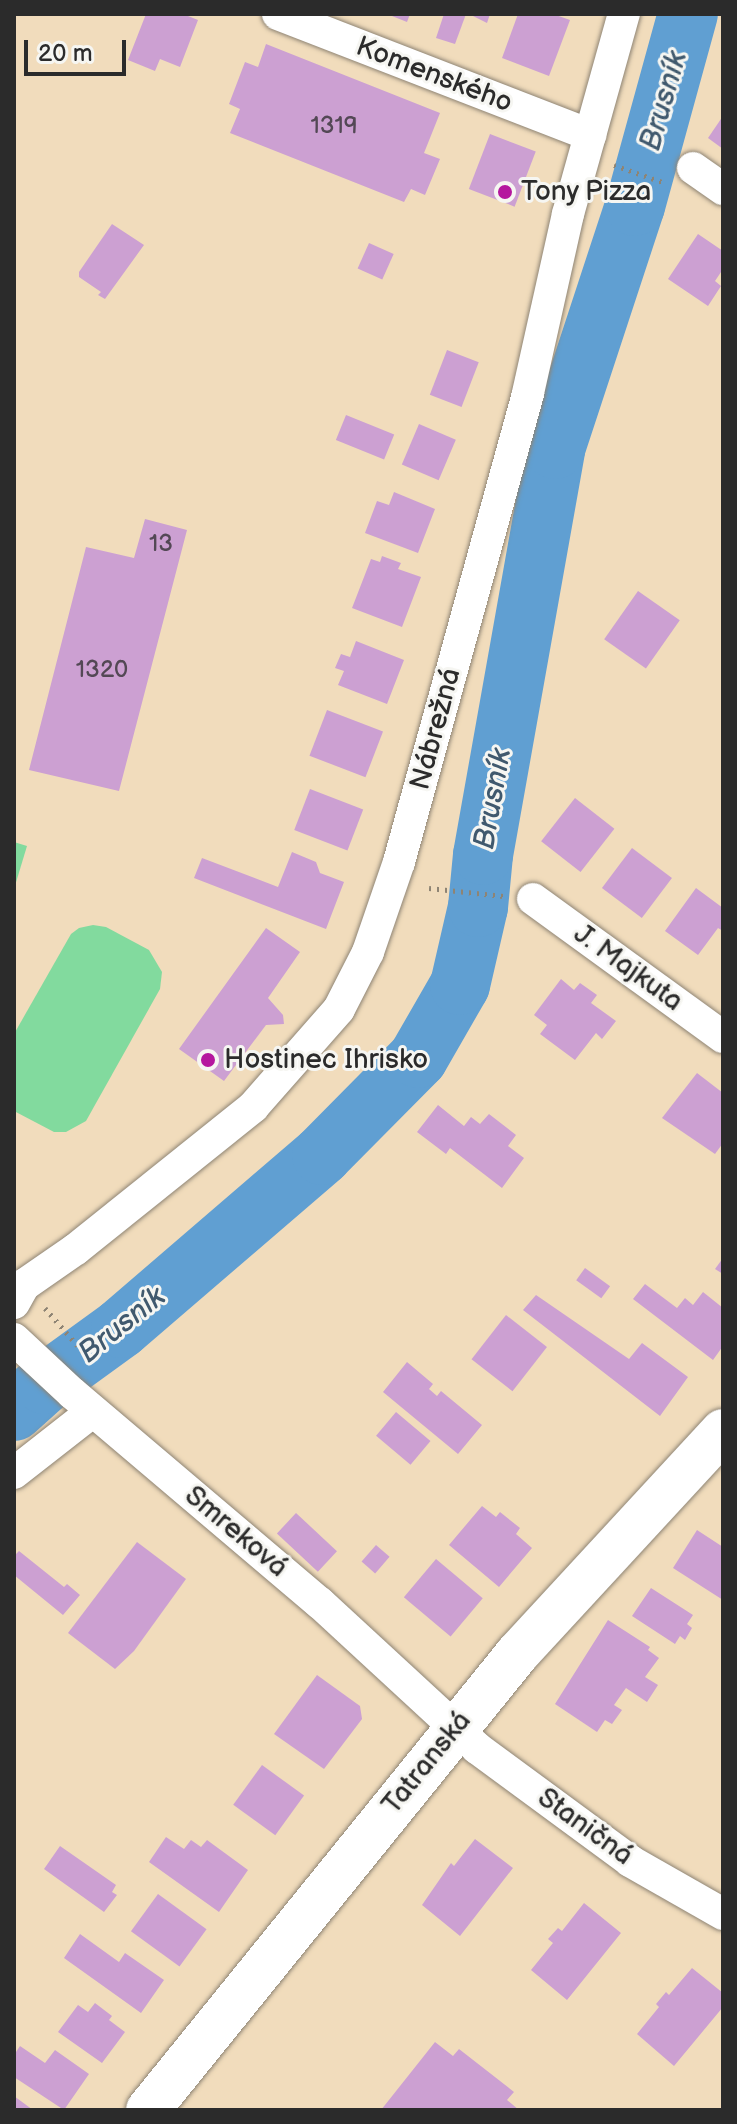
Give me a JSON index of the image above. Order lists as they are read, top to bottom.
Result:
{
  "streets": {
    "main road": ["Tatranská"],
    "street": [
      "Komenského",
      "Nábrežná",
      "J. Majkuta",
      "Smreková",
      "Staničná"
    ]
  },
  "crossings": [
    ["Komenského", "Nábrežná"],
    ["Smreková", "Tatranská"],
    ["Smreková", "Staničná"],
    ["Tatranská", "Staničná"]
  ],
  "water": ["Brusník"],
  "places": ["Tony Pizza", "Hostinec Ihrisko"],
  "house_numbers": ["1319", "13", "1320"],
  "scale_bar": "20 m"
}
